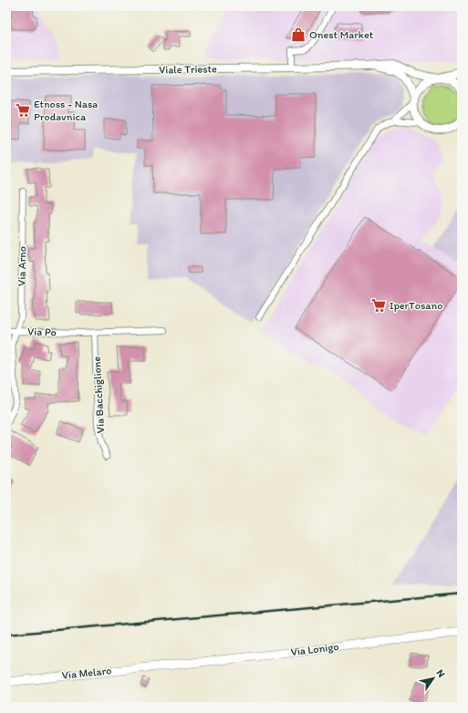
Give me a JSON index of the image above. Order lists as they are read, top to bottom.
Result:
{
  "streets": {
    "main road": ["Viale Trieste", "Via Lonigo", "Via Melaro"],
    "street": ["Via Arno", "Via Po", "Via Bacchiglione"]
  },
  "crossings": [
    ["Via Arno", "Via Po"],
    ["Via Po", "Via Bacchiglione"],
    ["Via Lonigo", "Via Melaro"]
  ],
  "places": {
    "shop": ["Onest Market"],
    "supermarket": ["Etnoss - Nasa Prodavnica", "IperTosano"]
  },
  "north": "top right"
}
